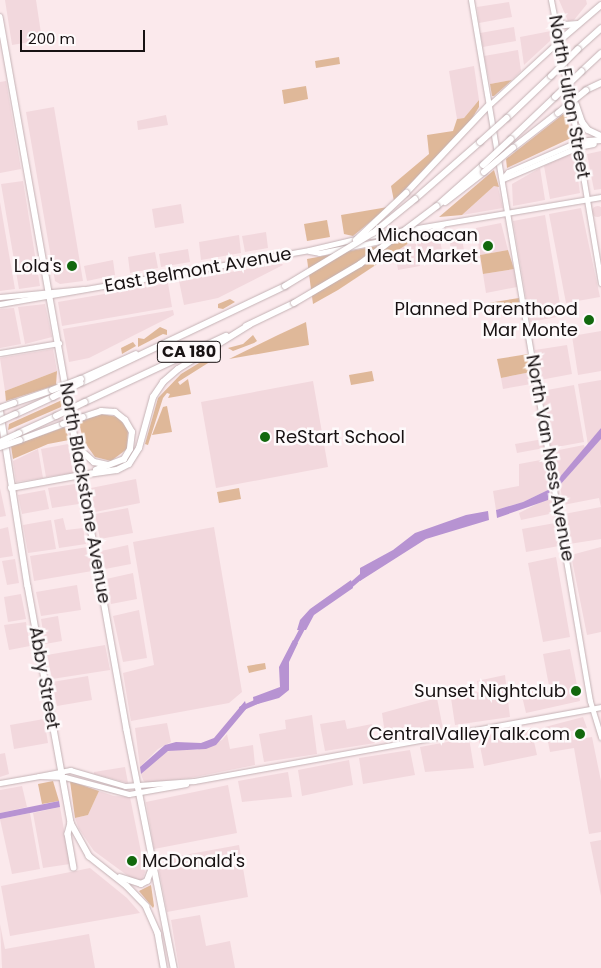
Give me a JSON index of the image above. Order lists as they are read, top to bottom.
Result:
{
  "streets": {
    "highway": ["CA 180"],
    "main road": [
      "North Fulton Street",
      "East Belmont Avenue",
      "North Van Ness Avenue",
      "North Blackstone Avenue",
      "Abby Street"
    ]
  },
  "crossings": [
    ["North Fulton Street", "East Belmont Avenue"],
    ["East Belmont Avenue", "North Van Ness Avenue"],
    ["East Belmont Avenue", "North Blackstone Avenue"]
  ],
  "places": [
    "Michoacan Meat Market",
    "Lola's",
    "Planned Parenthood Mar Monte",
    "ReStart School",
    "Sunset Nightclub",
    "CentralValleyTalk.com",
    "McDonald's"
  ],
  "scale_bar": "200 m"
}
